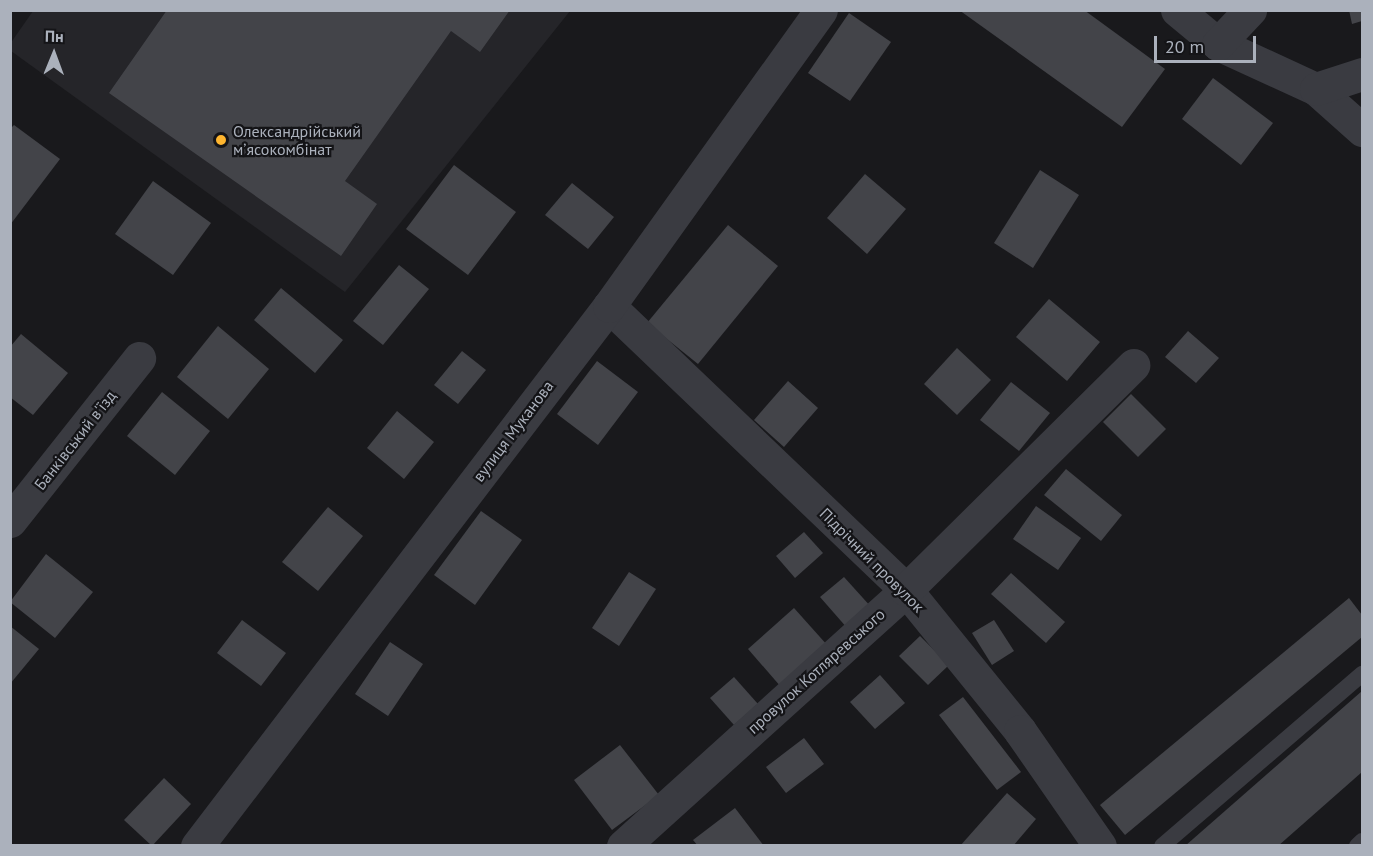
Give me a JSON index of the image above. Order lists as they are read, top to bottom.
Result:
{
  "streets": {
    "street": [
      "вулиця Муканова",
      "Банківський в'їзд",
      "Підрічний провулок",
      "провулок Котляревського"
    ]
  },
  "crossings": [
    ["вулиця Муканова", "Підрічний провулок"],
    ["Підрічний провулок", "провулок Котляревського"]
  ],
  "places": ["Олександрійський мʼясокомбінат"],
  "scale_bar": "20 m",
  "north": "top"
}
